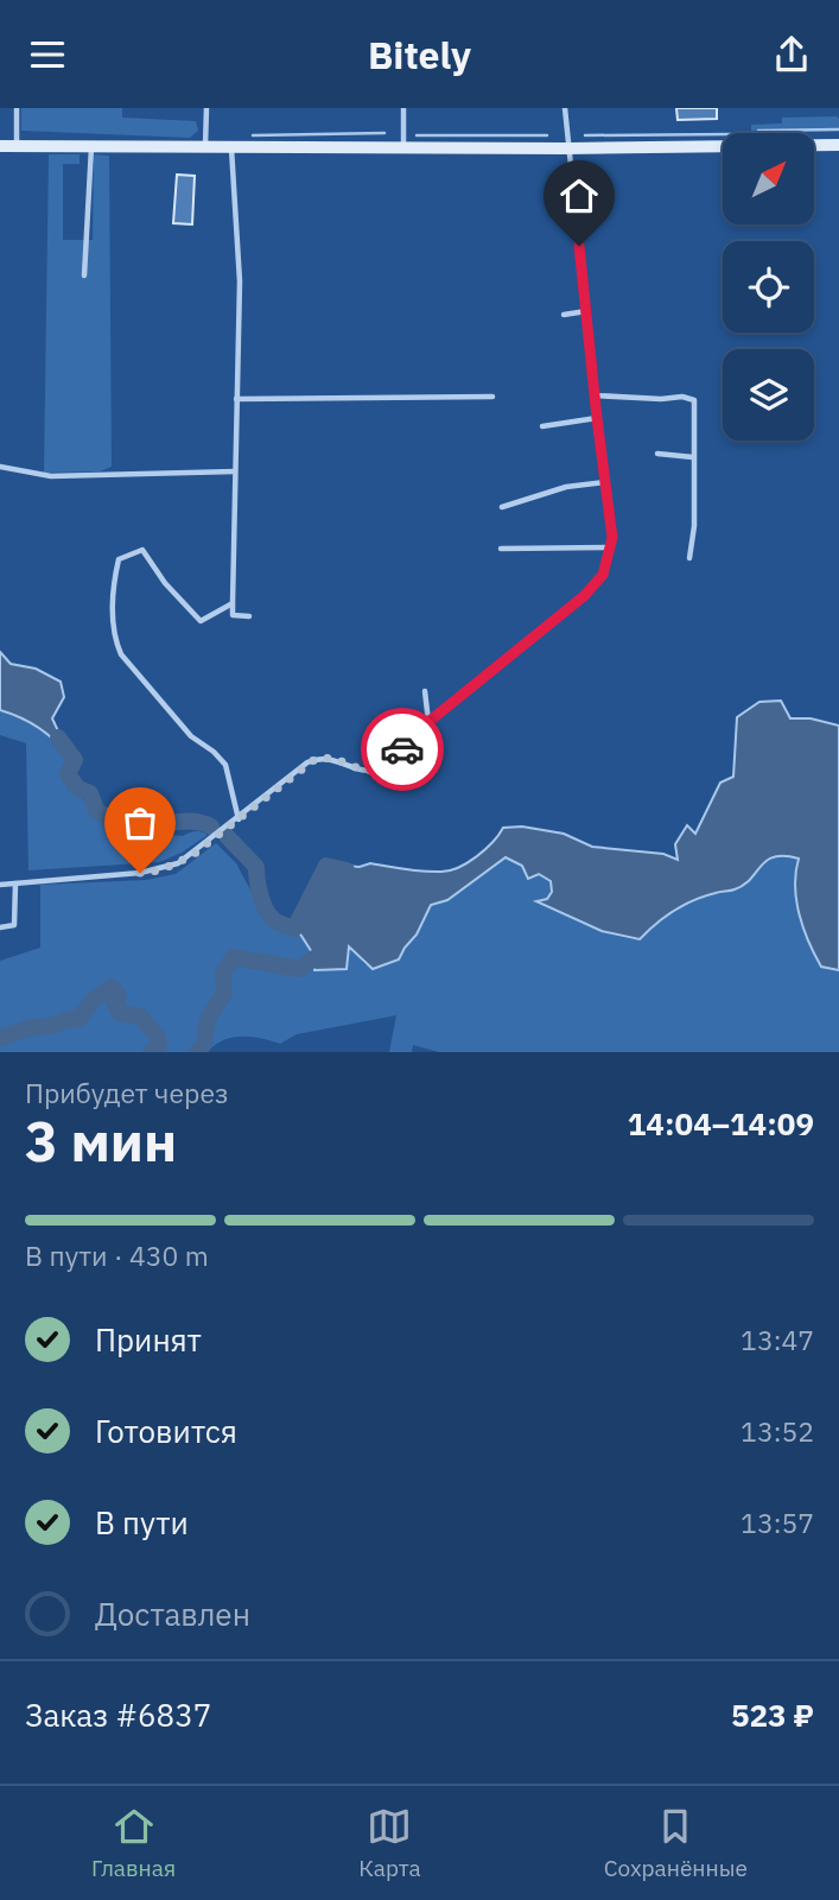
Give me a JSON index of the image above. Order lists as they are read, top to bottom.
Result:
{
  "north": "top right",
  "page": {
    "header": "Bitely",
    "heading": ["3 мин", "Прибудет через", "14:04–14:09"],
    "panel": ["Заказ #6837", "523 ₽"],
    "bar": "В пути · 430 m",
    "list": [
      ["Принят", "13:47"],
      ["Готовится", "13:52"],
      ["В пути", "13:57"],
      "Доставлен"
    ],
    "tabs": ["Главная", "Карта", "Сохранённые"]
  }
}
